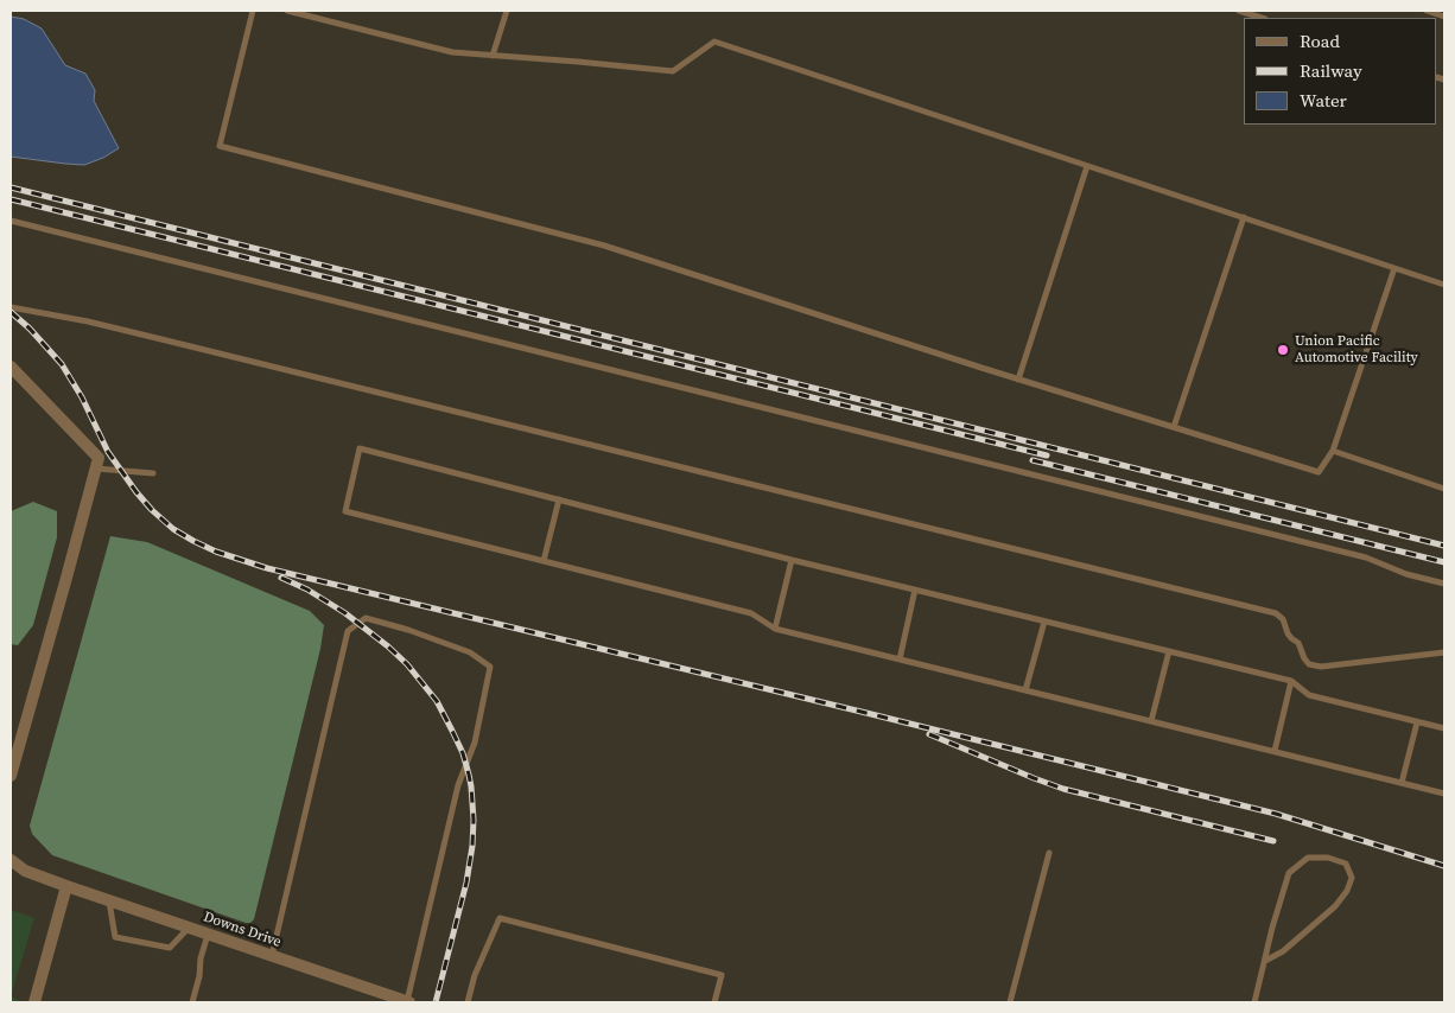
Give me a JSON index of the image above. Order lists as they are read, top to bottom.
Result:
{
  "streets": {
    "street": ["Downs Drive"]
  },
  "places": ["Union Pacific Automotive Facility"],
  "legend": ["Road", "Railway", "Water"]
}
